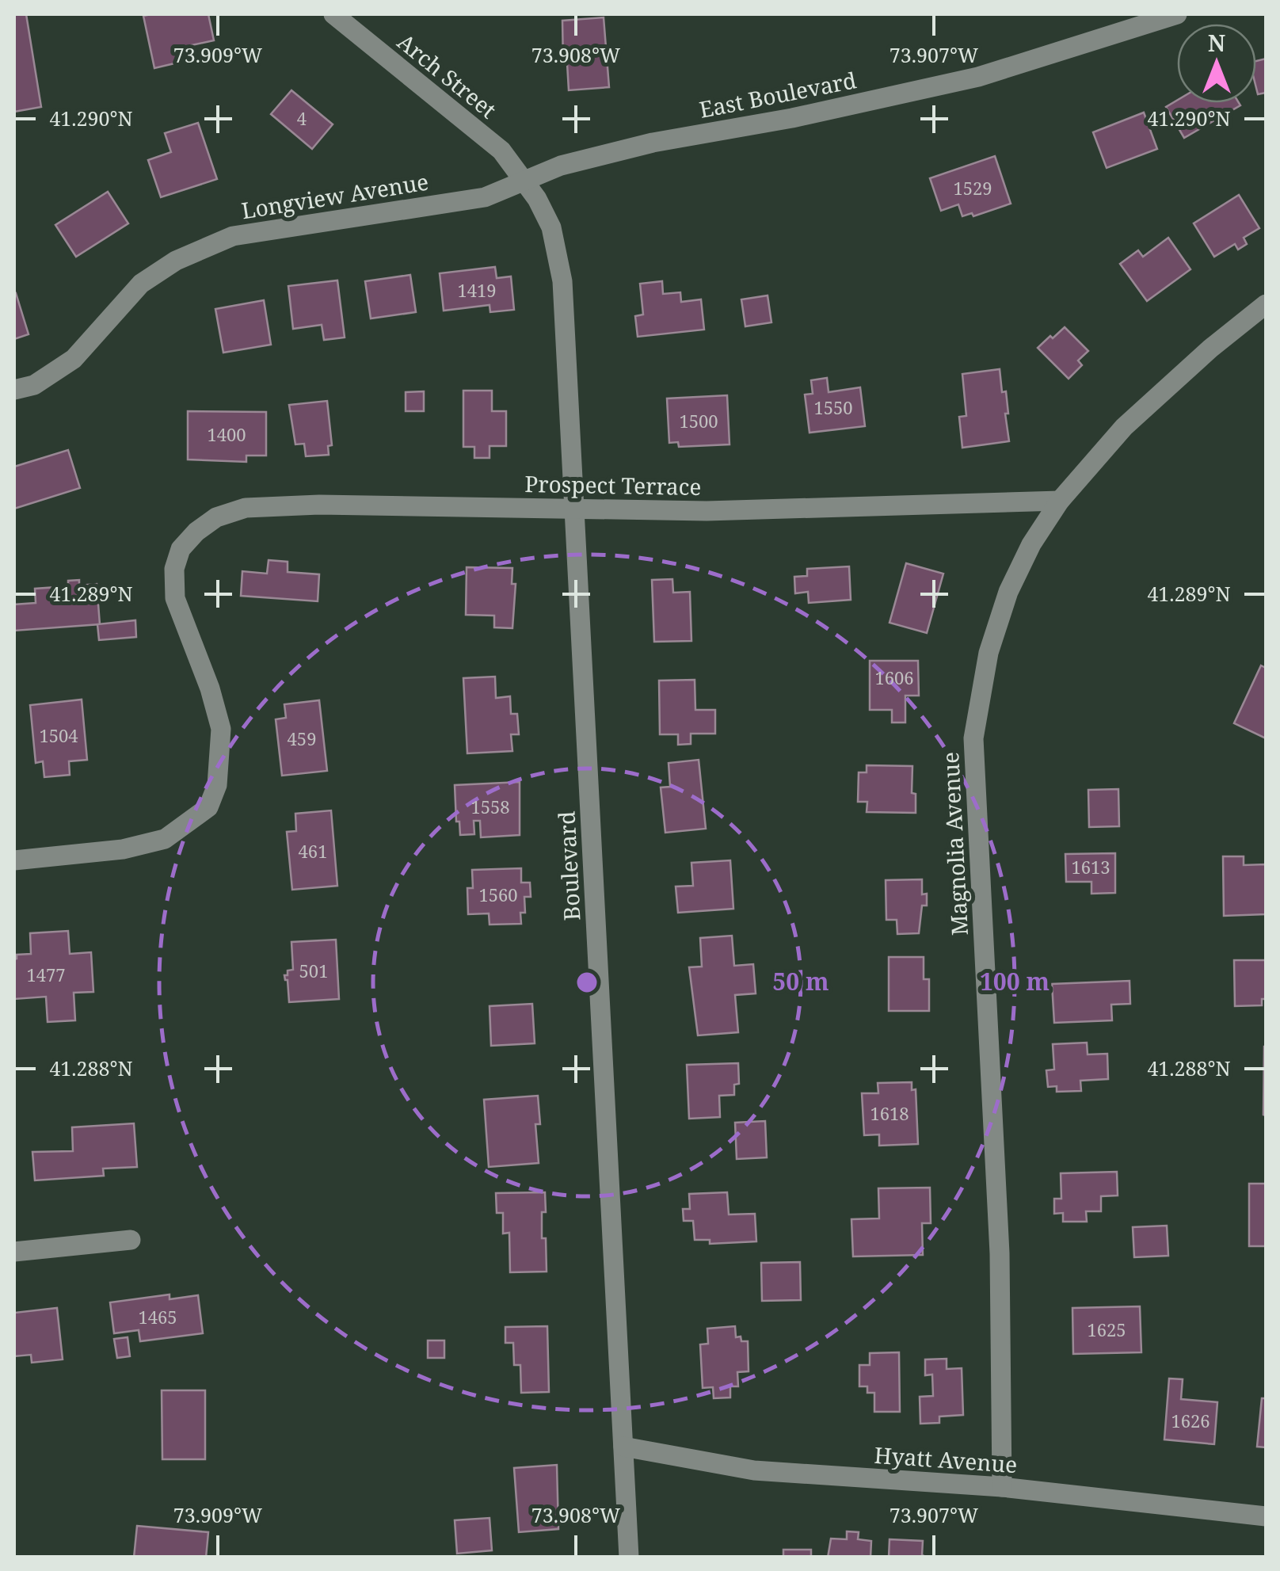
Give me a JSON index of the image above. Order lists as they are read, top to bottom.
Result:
{
  "streets": {
    "street": [
      "Arch Street",
      "East Boulevard",
      "Longview Avenue",
      "Prospect Terrace",
      "Magnolia Avenue",
      "Boulevard",
      "Hyatt Avenue"
    ]
  },
  "crossings": [
    ["Arch Street", "East Boulevard"],
    ["Arch Street", "Longview Avenue"],
    ["Arch Street", "Boulevard"],
    ["East Boulevard", "Longview Avenue"],
    ["East Boulevard", "Boulevard"],
    ["Longview Avenue", "Boulevard"],
    ["Prospect Terrace", "Magnolia Avenue"],
    ["Prospect Terrace", "Boulevard"],
    ["Magnolia Avenue", "Hyatt Avenue"],
    ["Boulevard", "Hyatt Avenue"]
  ],
  "house_numbers": [
    "4",
    "1529",
    "1419",
    "1550",
    "1500",
    "1400",
    "1606",
    "1504",
    "459",
    "1558",
    "461",
    "1613",
    "1560",
    "501",
    "1477",
    "1618",
    "1465",
    "1625",
    "1626"
  ],
  "north": "top",
  "coordinates": [
    "73.909°W",
    "73.908°W",
    "73.907°W",
    "41.290°N",
    "41.289°N",
    "41.288°N"
  ],
  "rings": ["50 m", "100 m"]
}
